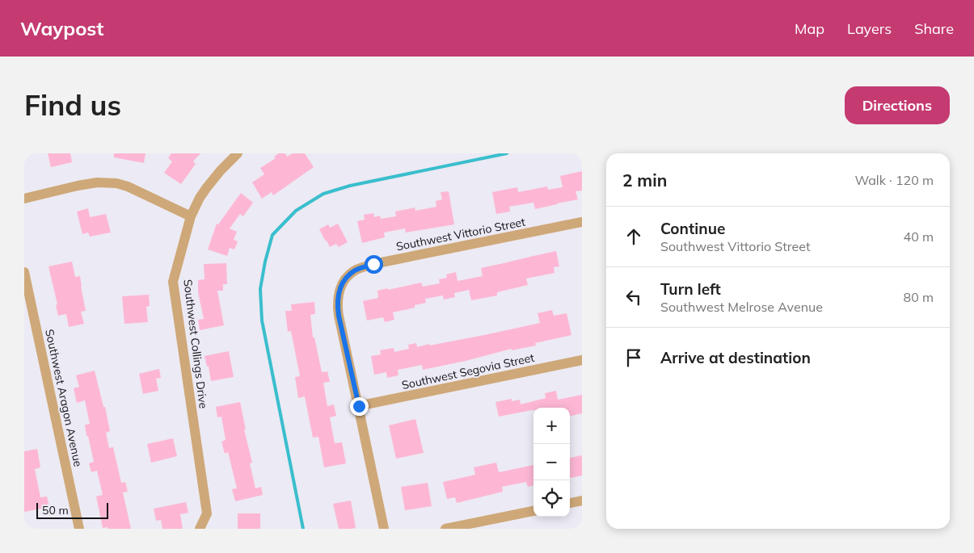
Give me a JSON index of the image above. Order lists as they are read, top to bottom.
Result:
{
  "streets": {
    "street": [
      "Southwest Vittorio Street",
      "Southwest Collings Drive",
      "Southwest Segovia Street",
      "Southwest Aragon Avenue"
    ]
  },
  "crossings": [
    ["Southwest Vittorio Street", "Southwest Segovia Street"]
  ],
  "scale_bar": "50 m",
  "page": {
    "header": "Waypost",
    "nav": ["Map", "Layers", "Share"],
    "buttons": "Directions",
    "title": "Find us",
    "heading": ["2 min", "Walk · 120 m"],
    "list": [
      ["Continue", "Southwest Vittorio Street", "40 m"],
      ["Turn left", "Southwest Melrose Avenue", "80 m"],
      "Arrive at destination"
    ],
    "map_buttons": ["+", "−"],
    "scale": "50 m"
  }
}
